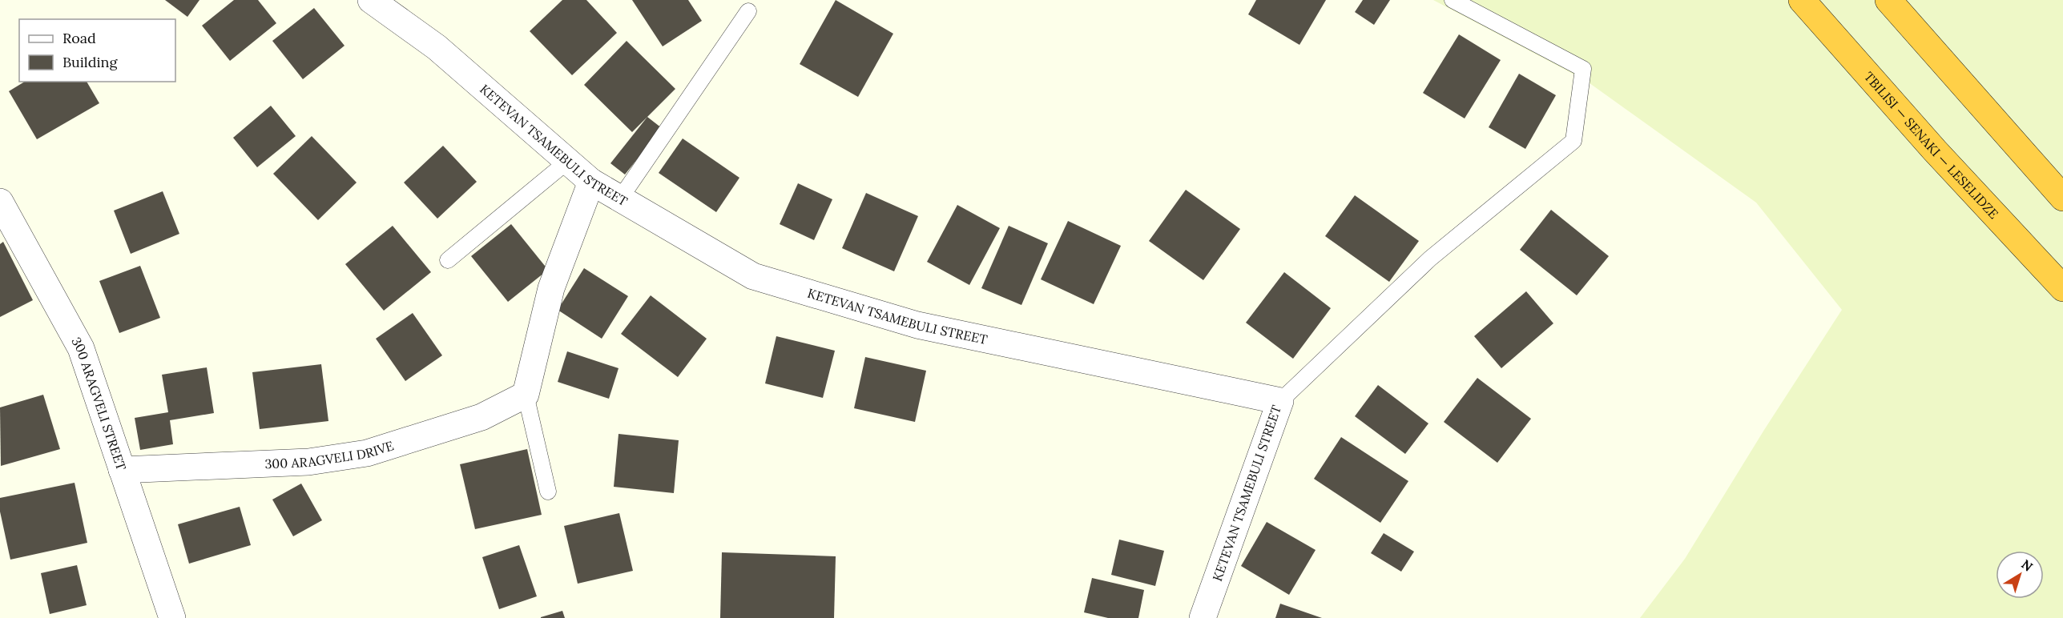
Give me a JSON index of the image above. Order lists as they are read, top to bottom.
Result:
{
  "streets": {
    "highway": ["TBILISI — SENAKI — LESELIDZE"],
    "street": ["KETEVAN TSAMEBULI STREET", "300 ARAGVELI STREET", "300 ARAGVELI DRIVE"]
  },
  "crossings": [
    ["300 ARAGVELI STREET", "300 ARAGVELI DRIVE"]
  ],
  "legend": ["Road", "Building"],
  "north": "top right"
}
